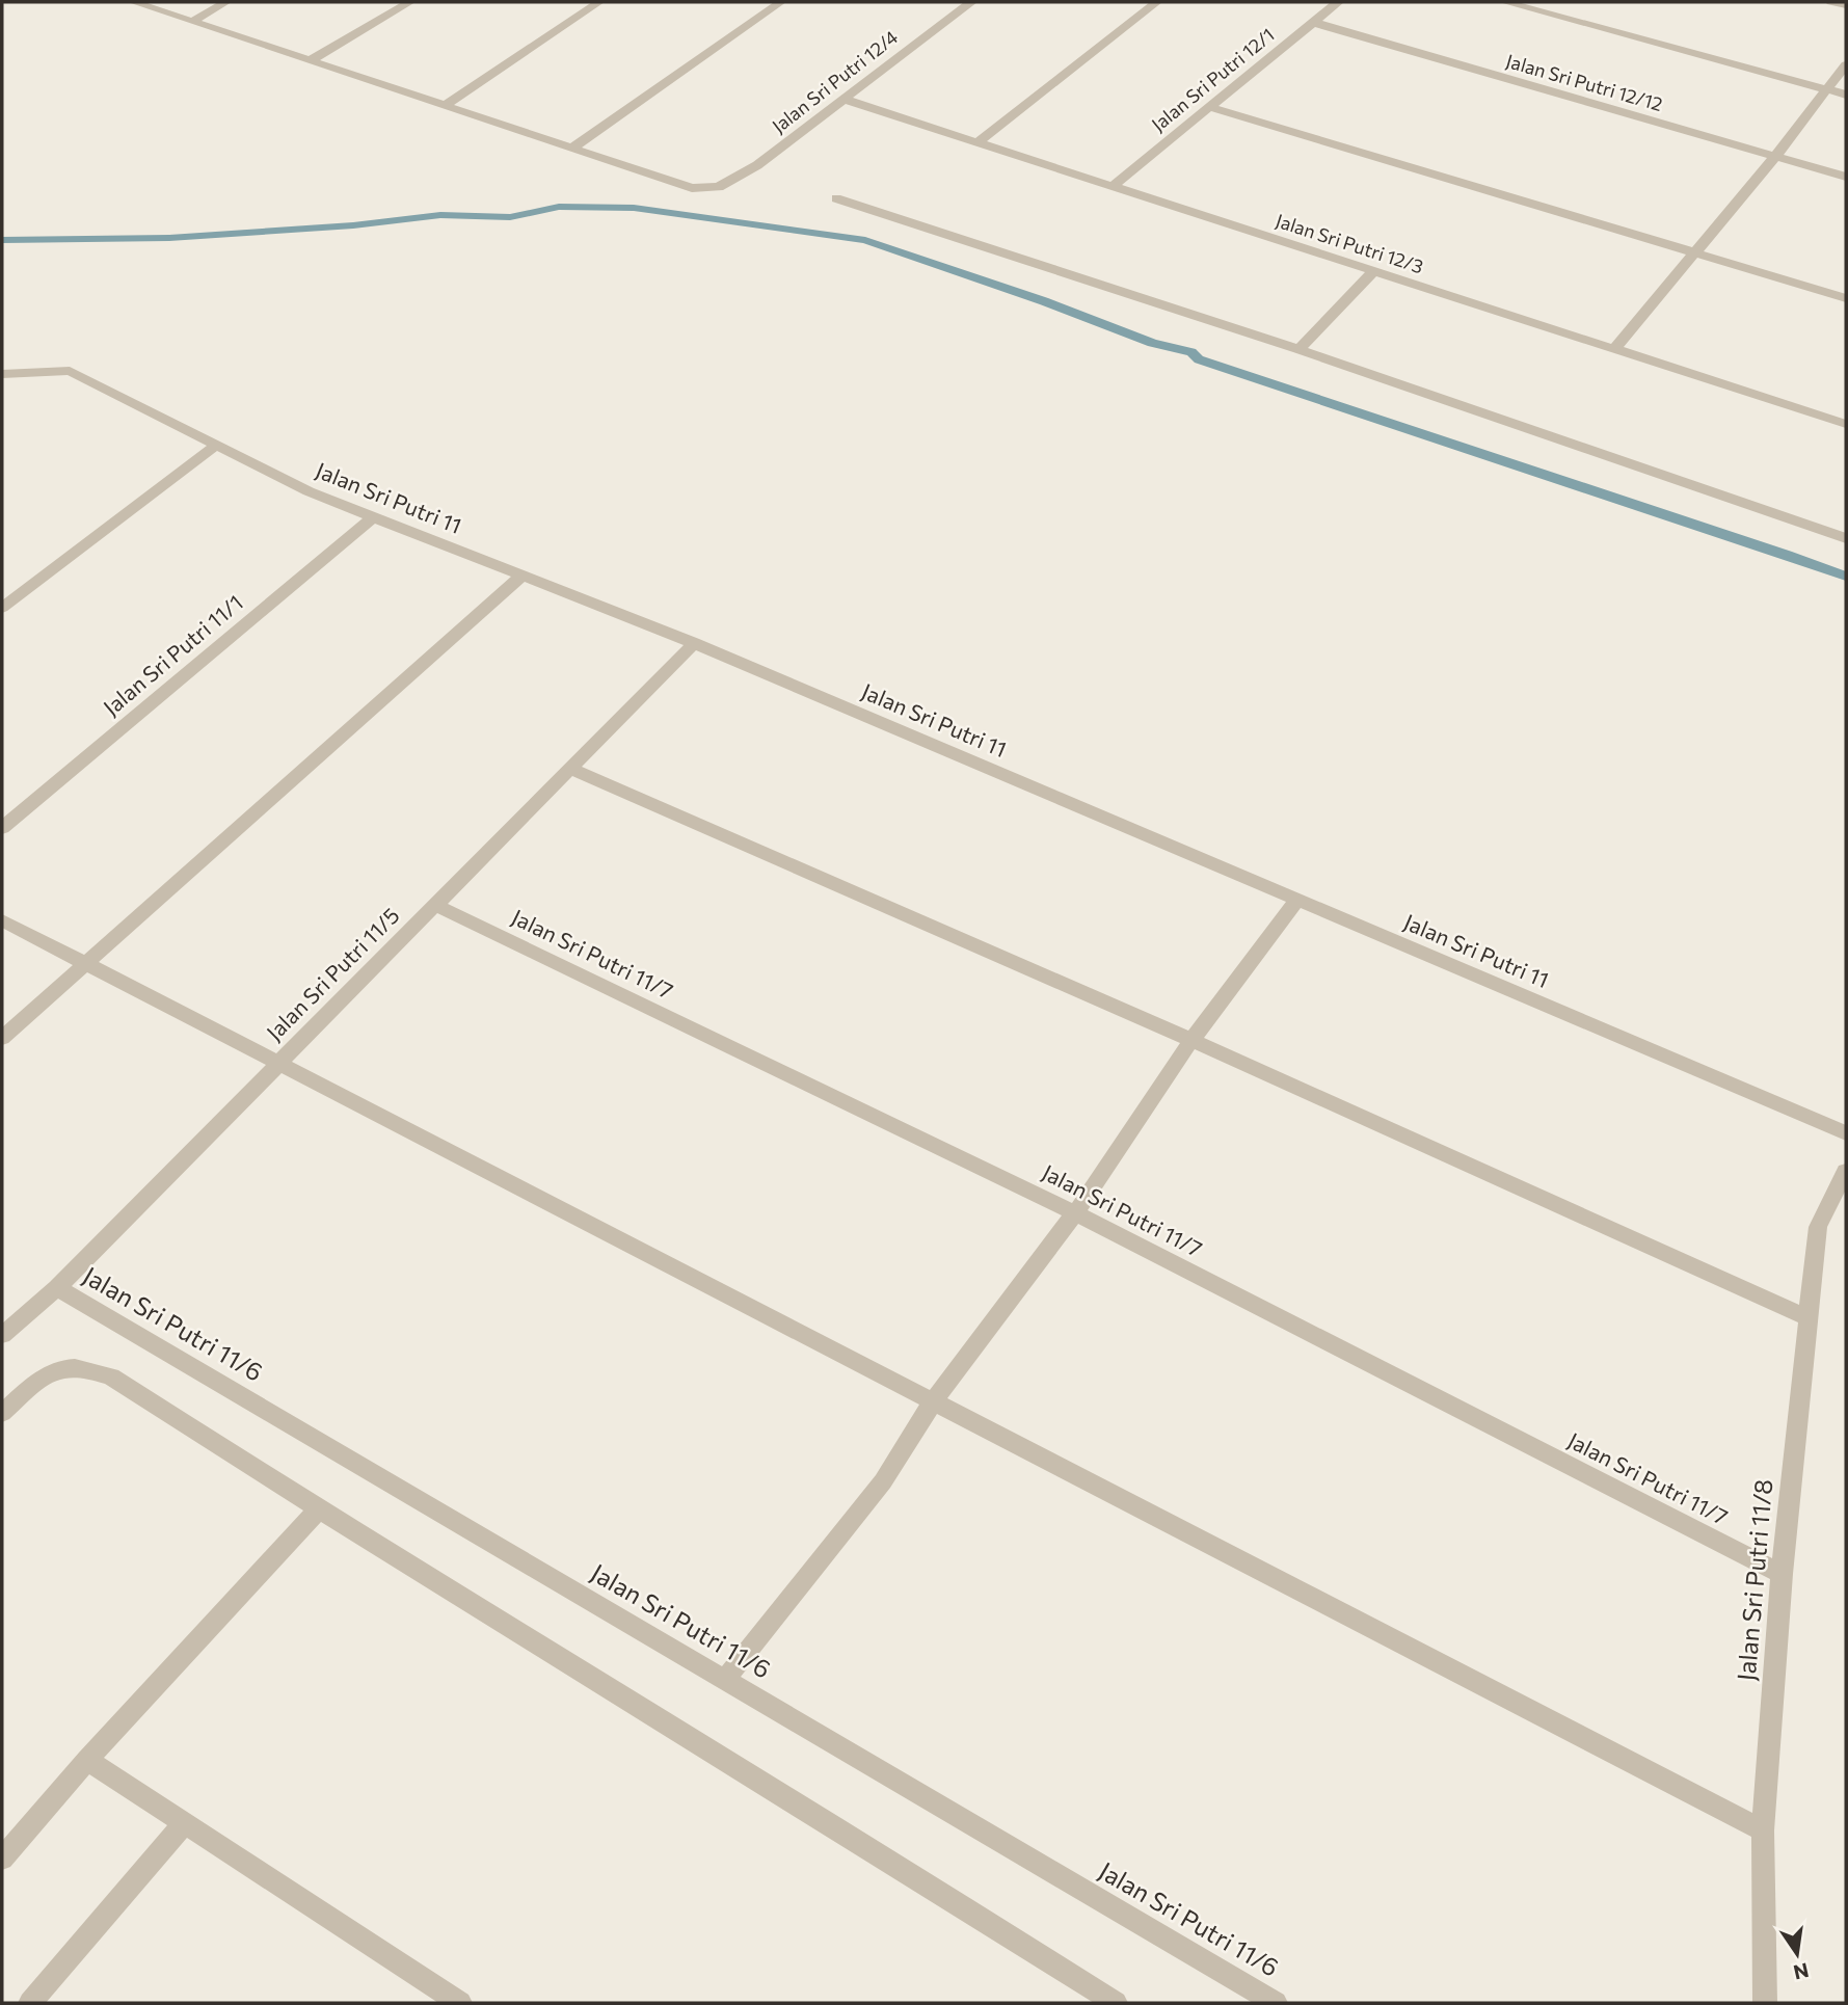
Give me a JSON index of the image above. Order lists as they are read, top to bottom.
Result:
{
  "streets": {
    "street": [
      "Jalan Sri Putri 12/1",
      "Jalan Sri Putri 12/4",
      "Jalan Sri Putri 12/12",
      "Jalan Sri Putri 12/3",
      "Jalan Sri Putri 11",
      "Jalan Sri Putri 11/1",
      "Jalan Sri Putri 11/7",
      "Jalan Sri Putri 11/5",
      "Jalan Sri Putri 11/6",
      "Jalan Sri Putri 11/8"
    ]
  },
  "crossings": [
    ["Jalan Sri Putri 12/1", "Jalan Sri Putri 12/12"],
    ["Jalan Sri Putri 12/1", "Jalan Sri Putri 12/3"],
    ["Jalan Sri Putri 12/4", "Jalan Sri Putri 12/3"],
    ["Jalan Sri Putri 11", "Jalan Sri Putri 11/1"],
    ["Jalan Sri Putri 11", "Jalan Sri Putri 11/5"],
    ["Jalan Sri Putri 11/7", "Jalan Sri Putri 11/5"],
    ["Jalan Sri Putri 11/7", "Jalan Sri Putri 11/8"],
    ["Jalan Sri Putri 11/5", "Jalan Sri Putri 11/6"]
  ],
  "north": "bottom"
}
